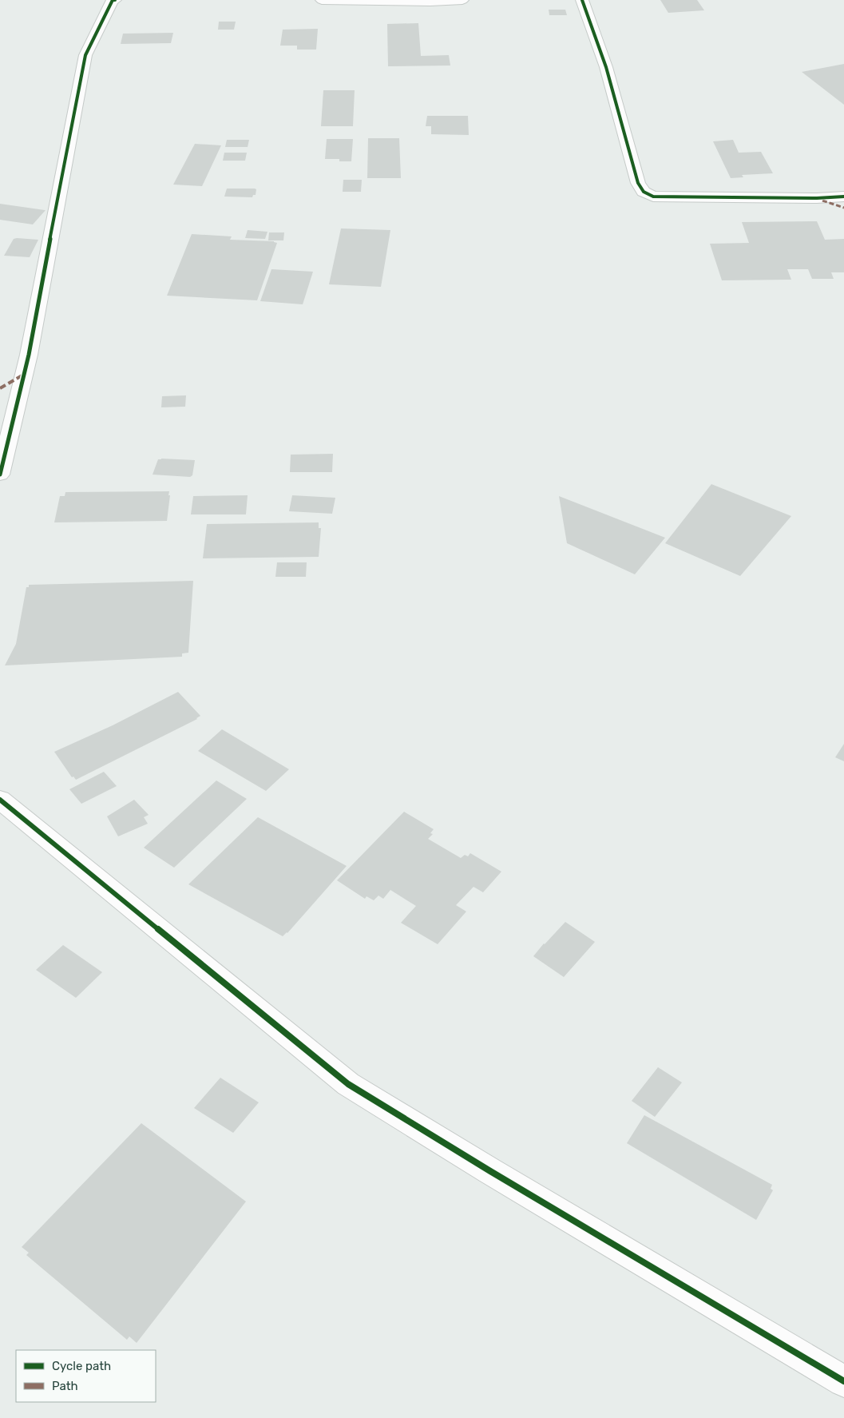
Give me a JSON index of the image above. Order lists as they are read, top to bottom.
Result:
{
  "legend": ["Cycle path", "Path"]
}
